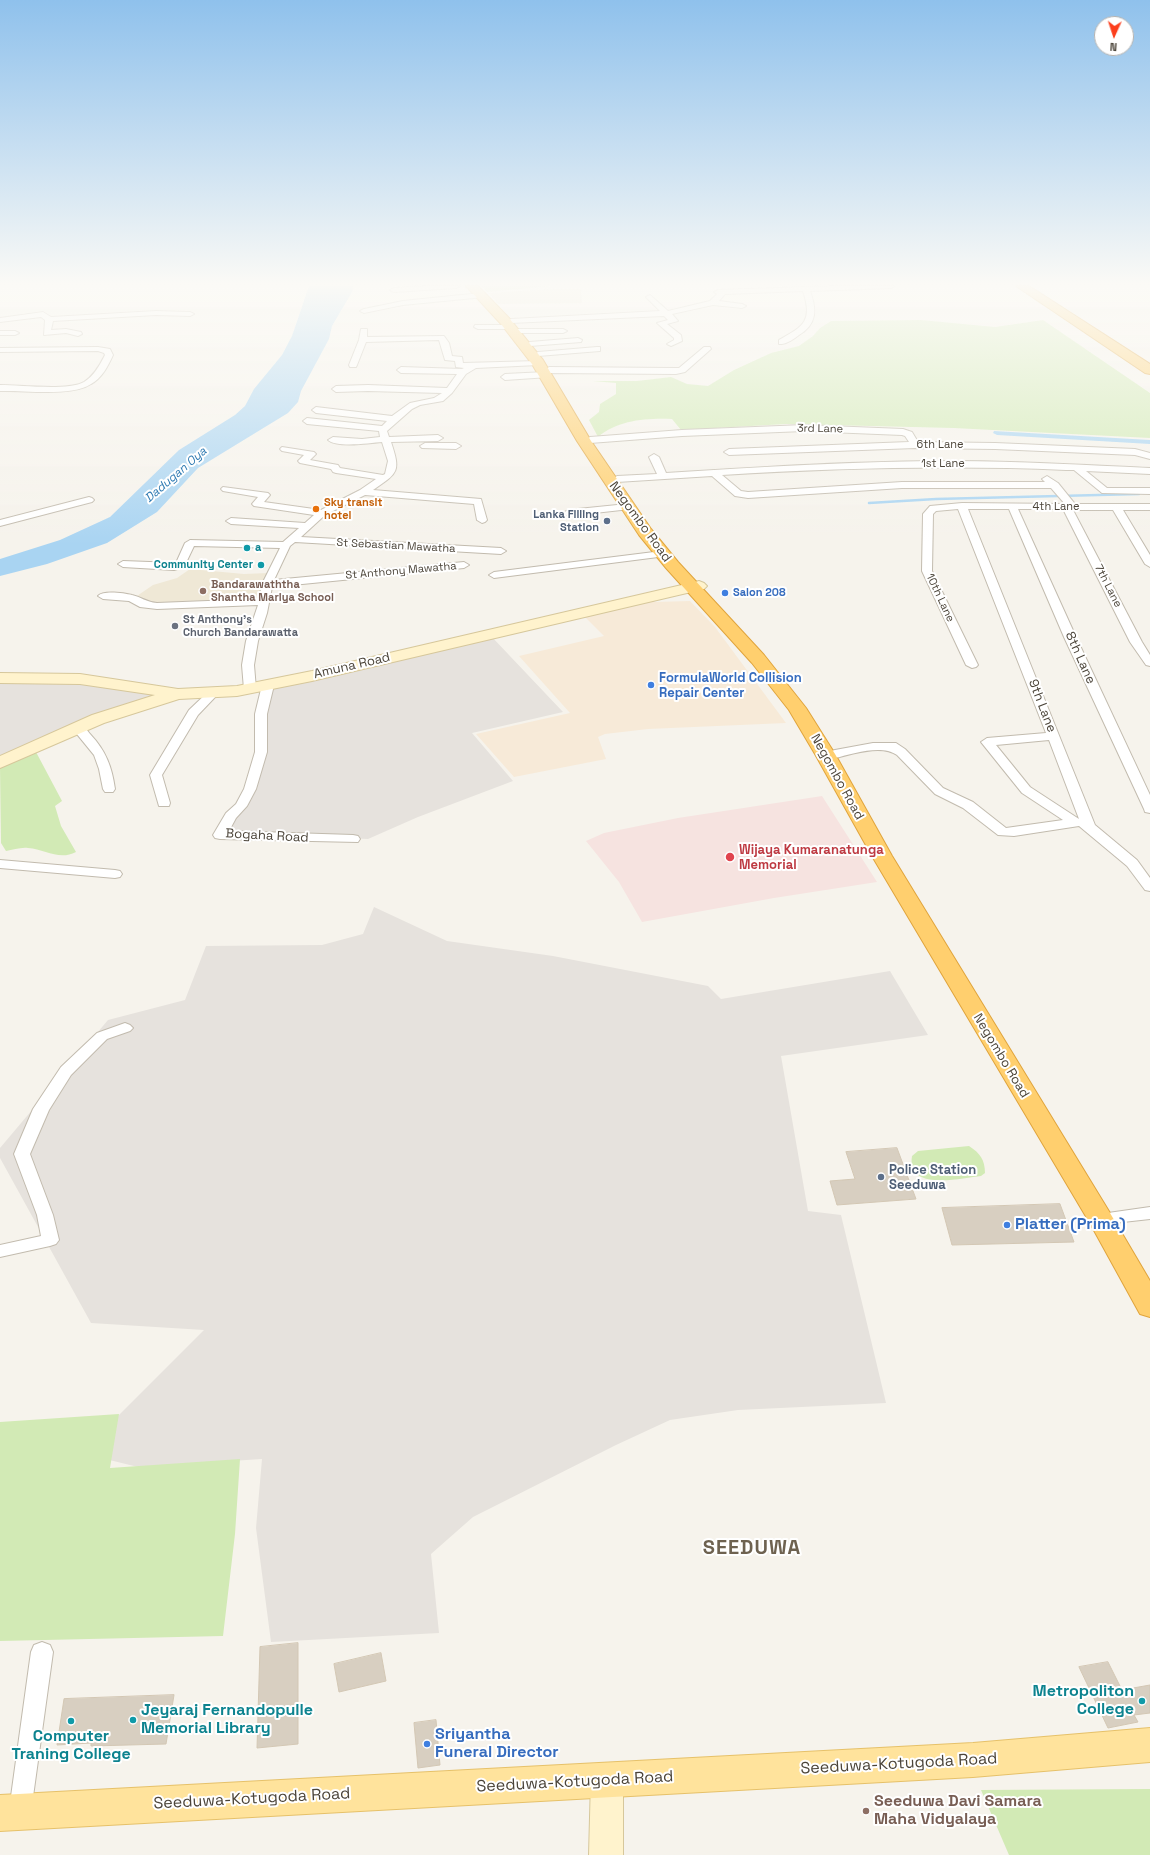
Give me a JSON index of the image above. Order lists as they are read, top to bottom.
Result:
{
  "streets": {
    "highway": ["Negombo Road"],
    "main road": ["Seeduwa-Kotugoda Road"],
    "street": [
      "3rd Lane",
      "6th Lane",
      "1st Lane",
      "4th Lane",
      "St Sebastian Mawatha",
      "St Anthony Mawatha",
      "7th Lane",
      "10th Lane",
      "8th Lane",
      "Amuna Road",
      "9th Lane",
      "Bogaha Road"
    ]
  },
  "crossings": [
    ["3rd Lane", "6th Lane"],
    ["3rd Lane", "1st Lane"],
    ["6th Lane", "1st Lane"],
    ["1st Lane", "Negombo Road"],
    ["1st Lane", "7th Lane"],
    ["4th Lane", "7th Lane"],
    ["4th Lane", "10th Lane"],
    ["4th Lane", "8th Lane"],
    ["4th Lane", "9th Lane"],
    ["Negombo Road", "Amuna Road"],
    ["10th Lane", "9th Lane"],
    ["Amuna Road", "Bogaha Road"]
  ],
  "districts": ["SEEDUWA"],
  "water": ["Dadugan Oya"],
  "places": [
    "Sky transit hotel",
    "Lanka Filling Station",
    "a",
    "Community Center",
    "Bandarawaththa Shantha Mariya School",
    "Salon 208",
    "St Anthony's Church Bandarawatta",
    "FormulaWorld Collision Repair Center",
    "Wijaya Kumaranatunga Memorial",
    "Police Station Seeduwa",
    "Platter (Prima)",
    "Metropoliton College",
    "Jeyaraj Fernandopulle Memorial Library",
    "Computer Traning College",
    "Sriyantha Funeral Director",
    "Seeduwa Davi Samara Maha Vidyalaya"
  ],
  "north": "bottom"
}
